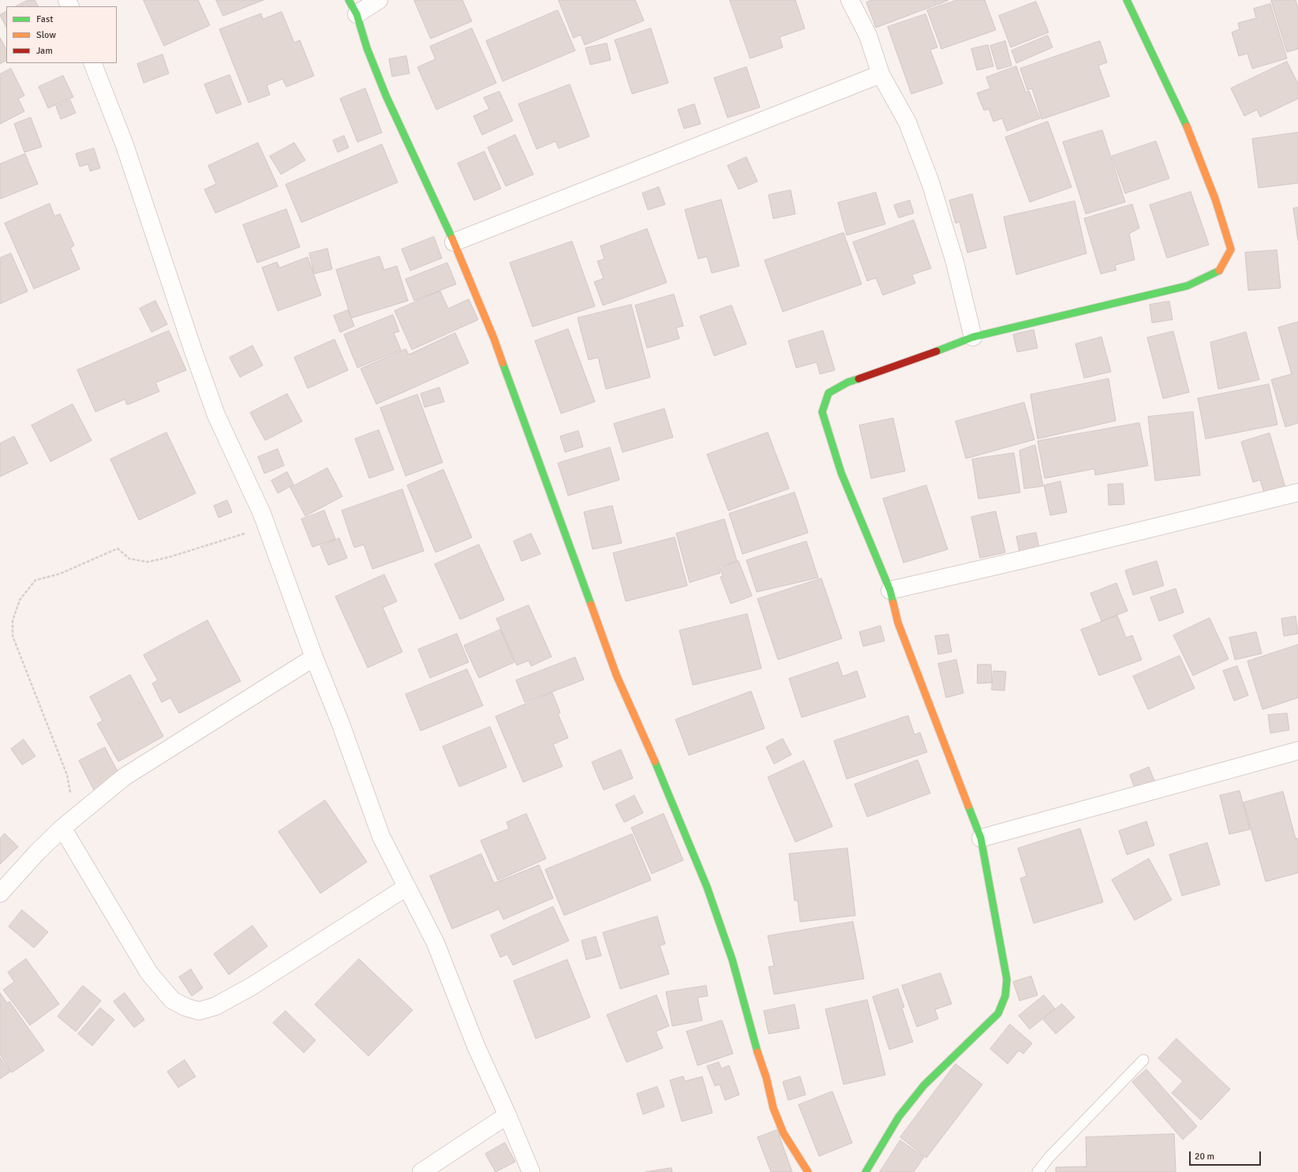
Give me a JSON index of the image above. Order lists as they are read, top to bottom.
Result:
{
  "legend": ["Fast", "Slow", "Jam"],
  "scale_bar": "20 m"
}
